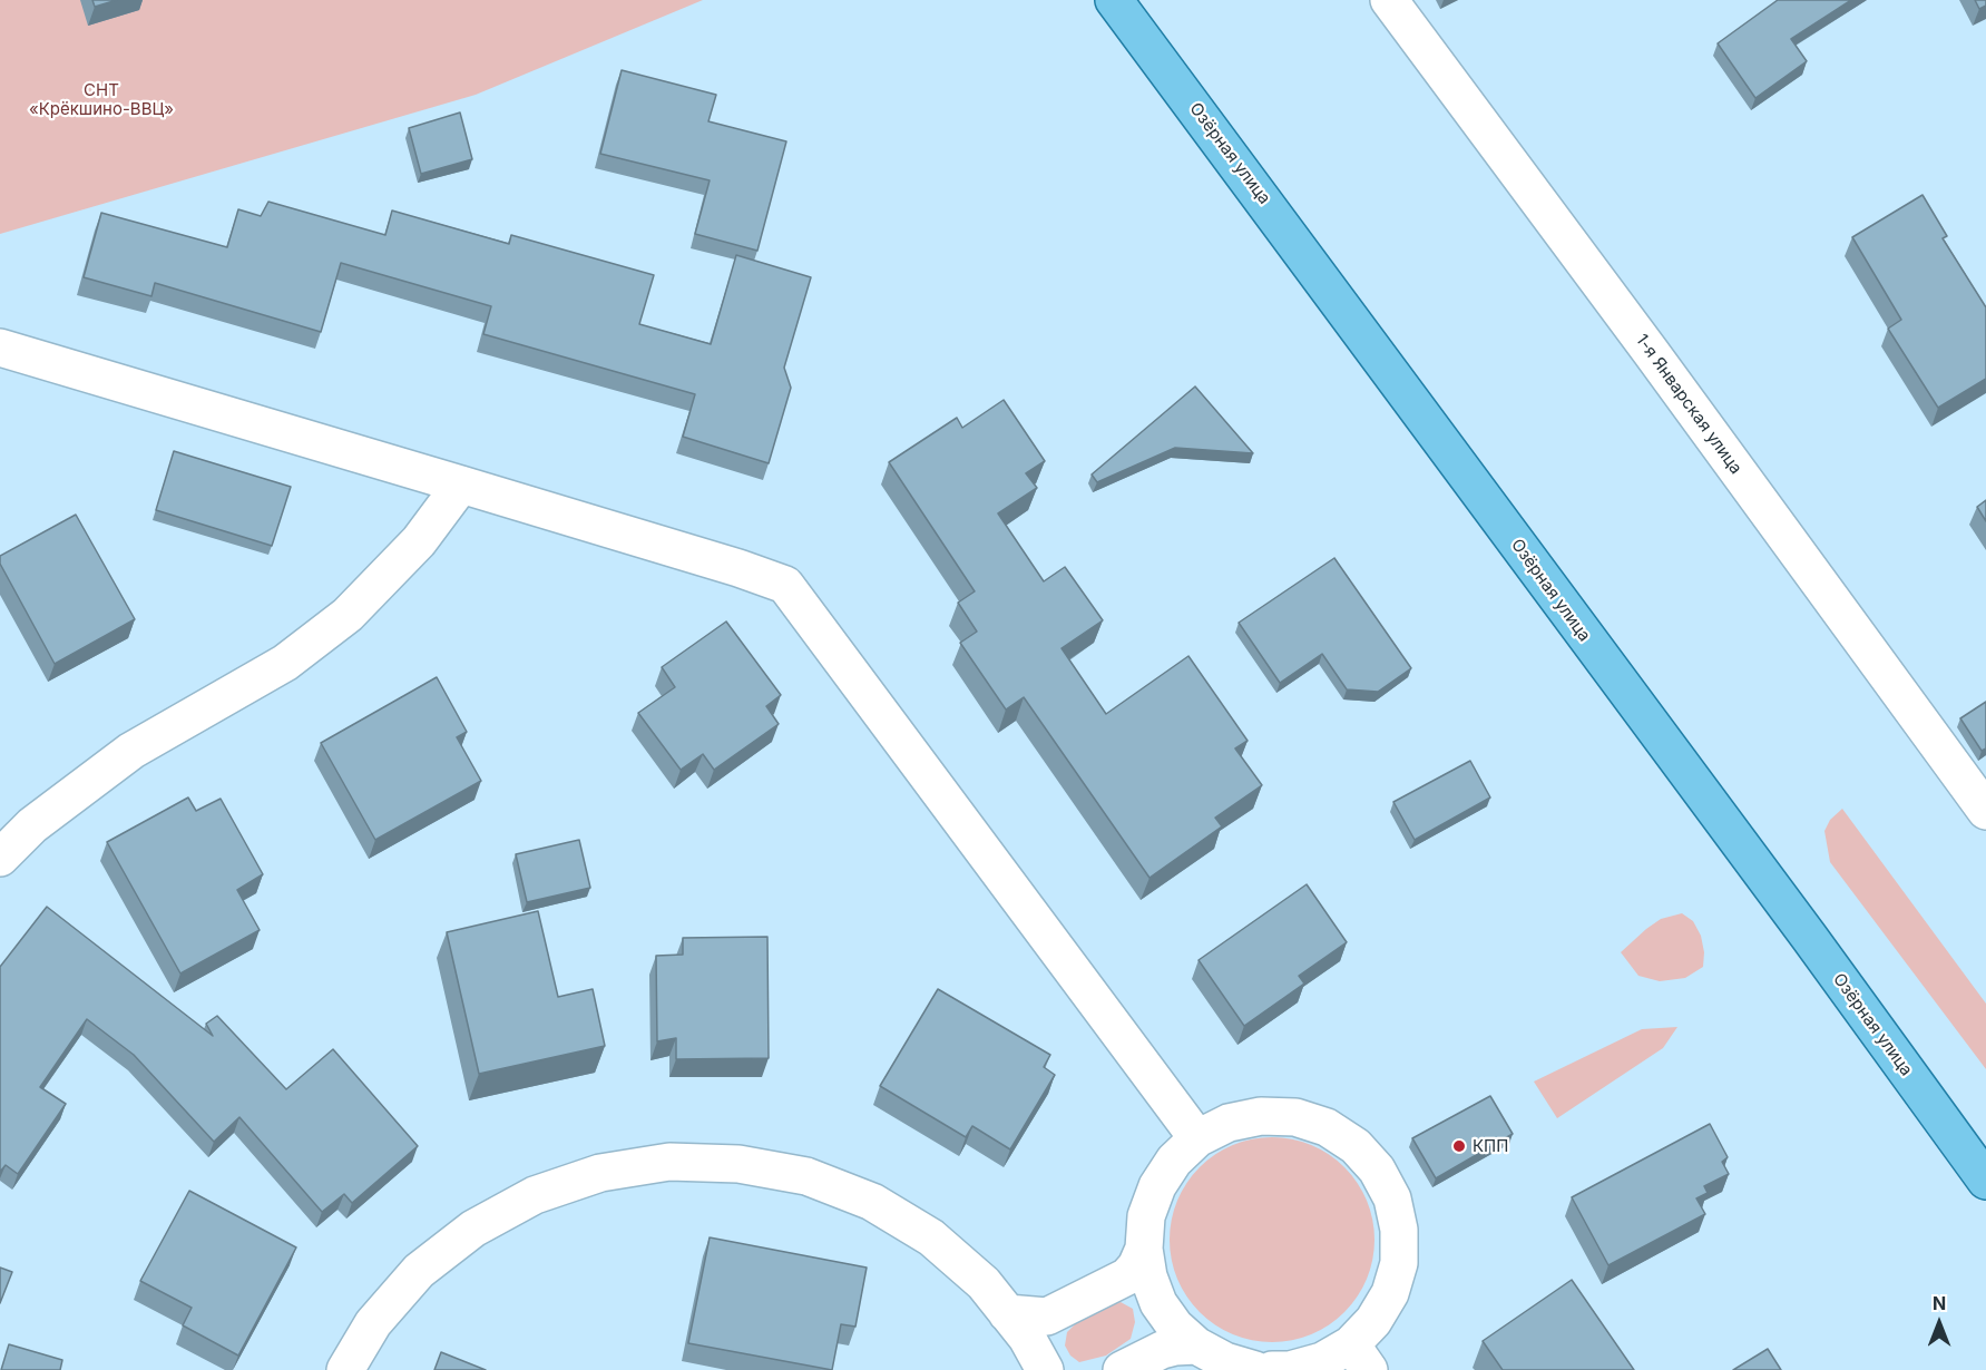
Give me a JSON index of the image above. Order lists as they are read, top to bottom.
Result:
{
  "streets": {
    "main road": ["Озёрная улица"],
    "street": ["1-я Январская улица"]
  },
  "parks": ["СНТ «Крёкшино-ВВЦ»"],
  "places": ["КПП"],
  "north": "top"
}
